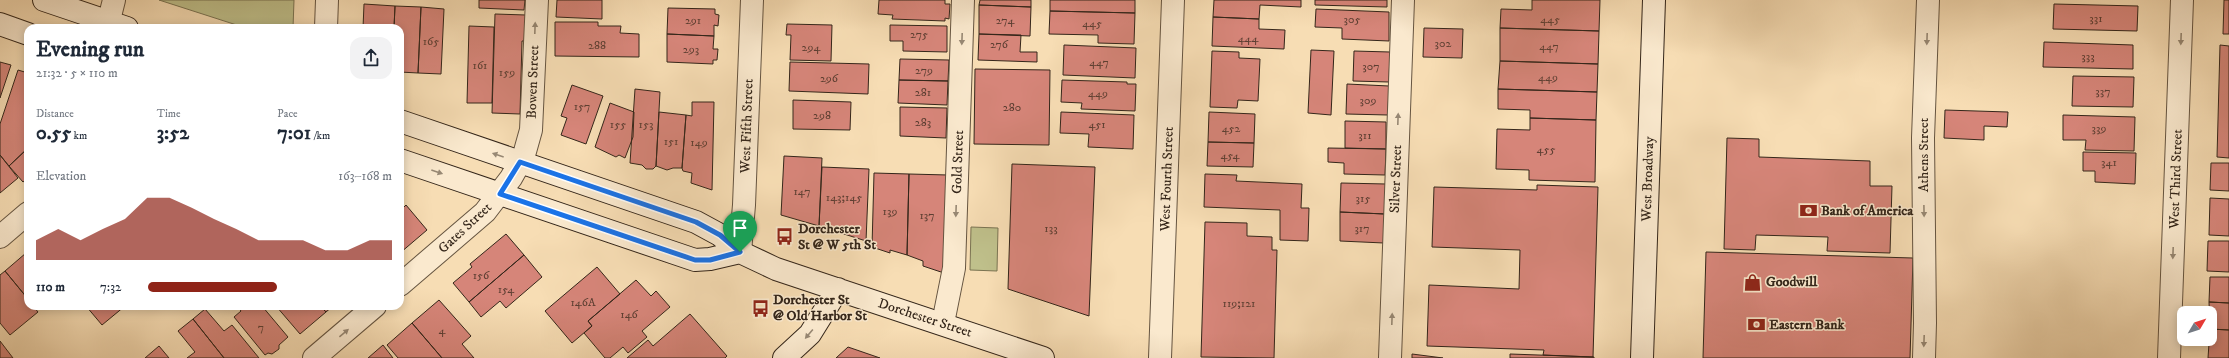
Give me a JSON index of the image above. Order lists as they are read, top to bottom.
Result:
{
  "streets": {
    "street": [
      "Bowen Street",
      "West Fifth Street",
      "Athens Street",
      "Gold Street",
      "West Fourth Street",
      "Silver Street",
      "West Broadway",
      "West Third Street",
      "Gates Street",
      "Dorchester Street"
    ]
  },
  "crossings": [
    ["Bowen Street", "Gates Street"],
    ["Bowen Street", "Dorchester Street"],
    ["West Fifth Street", "Dorchester Street"],
    ["Gold Street", "Dorchester Street"],
    ["Gates Street", "Dorchester Street"]
  ],
  "one_way": [
    "Bowen Street",
    "Athens Street",
    "Gold Street",
    "Silver Street",
    "West Third Street"
  ],
  "places": {
    "bank": ["Bank of America", "Eastern Bank"],
    "bus stop": ["Dorchester St @ W 5th St", "Dorchester St @ Old Harbor St"],
    "shop": ["Goodwill"]
  },
  "house_numbers": [
    "331",
    "305",
    "445",
    "291",
    "274",
    "445",
    "275",
    "444",
    "165",
    "302",
    "276",
    "288",
    "447",
    "294",
    "293",
    "333",
    "447",
    "161",
    "307",
    "279",
    "159",
    "449",
    "296",
    "337",
    "281",
    "449",
    "309",
    "157",
    "280",
    "298",
    "283",
    "155",
    "153",
    "451",
    "452",
    "339",
    "311",
    "151",
    "149",
    "455",
    "454",
    "341",
    "147",
    "143;145",
    "315",
    "139",
    "137",
    "133",
    "317",
    "156",
    "154",
    "146A",
    "119;121",
    "146",
    "7",
    "4"
  ],
  "north": "top right",
  "page": {
    "heading": ["Evening run", "21:32 · 5 × 110 m"],
    "stats": [
      ["Distance", "0.55 km"],
      ["Time", "3:52"],
      ["Pace", "7:01 /km"]
    ],
    "chart": ["Elevation", "163–168 m"],
    "list": [
      {
        "name": "110 m",
        "note": "7:32"
      }
    ]
  }
}
